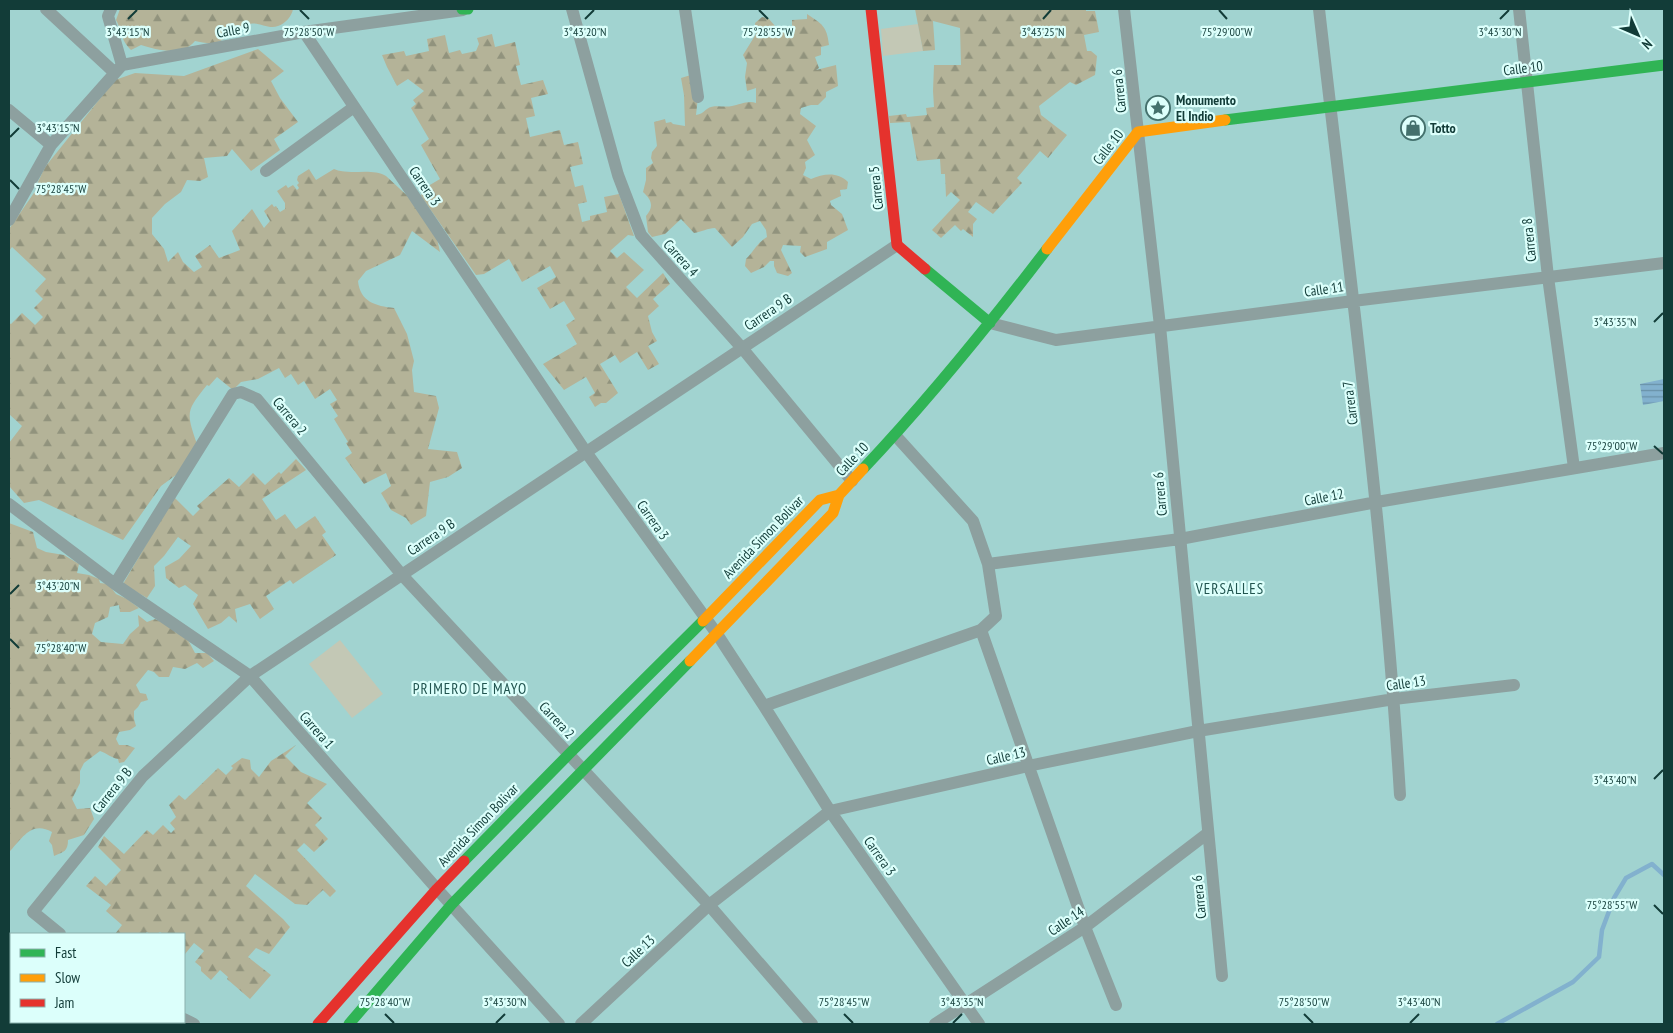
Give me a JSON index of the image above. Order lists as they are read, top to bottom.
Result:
{
  "streets": {
    "main road": ["Calle 10", "Carrera 5", "Avenida Simon Bolivar"],
    "street": [
      "Calle 9",
      "Carrera 6",
      "Carrera 3",
      "Carrera 8",
      "Carrera 4",
      "Calle 11",
      "Carrera 9 B",
      "Carrera 7",
      "Carrera 2",
      "Calle 12",
      "Calle 13",
      "Carrera 1",
      "Calle 14"
    ]
  },
  "crossings": [
    ["Calle 9", "Carrera 3"],
    ["Calle 10", "Carrera 6"],
    ["Calle 10", "Carrera 8"],
    ["Calle 10", "Carrera 4"],
    ["Calle 10", "Calle 11"],
    ["Calle 10", "Carrera 7"],
    ["Calle 10", "Avenida Simon Bolivar"],
    ["Carrera 6", "Calle 11"],
    ["Carrera 6", "Calle 12"],
    ["Carrera 6", "Calle 13"],
    ["Carrera 6", "Calle 14"],
    ["Carrera 3", "Carrera 9 B"],
    ["Carrera 3", "Avenida Simon Bolivar"],
    ["Carrera 3", "Calle 13"],
    ["Carrera 3", "Calle 14"],
    ["Carrera 5", "Carrera 9 B"],
    ["Carrera 8", "Calle 11"],
    ["Carrera 8", "Calle 12"],
    ["Carrera 4", "Carrera 9 B"],
    ["Calle 11", "Carrera 7"],
    ["Carrera 9 B", "Carrera 2"],
    ["Carrera 9 B", "Carrera 1"],
    ["Carrera 7", "Calle 12"],
    ["Carrera 7", "Calle 13"],
    ["Carrera 2", "Avenida Simon Bolivar"],
    ["Carrera 2", "Calle 13"],
    ["Carrera 2", "Carrera 1"],
    ["Avenida Simon Bolivar", "Carrera 1"]
  ],
  "districts": ["VERSALLES", "PRIMERO DE MAYO"],
  "places": {
    "place": ["Monumento El Indio"],
    "shop": ["Totto"]
  },
  "legend": ["Fast", "Slow", "Jam"],
  "north": "bottom right",
  "coordinates": [
    "3°43'15\"N",
    "75°28'50\"W",
    "3°43'20\"N",
    "75°28'55\"W",
    "3°43'25\"N",
    "75°29'00\"W",
    "3°43'30\"N",
    "75°28'45\"W",
    "3°43'35\"N",
    "75°28'40\"W",
    "3°43'40\"N"
  ]
}
